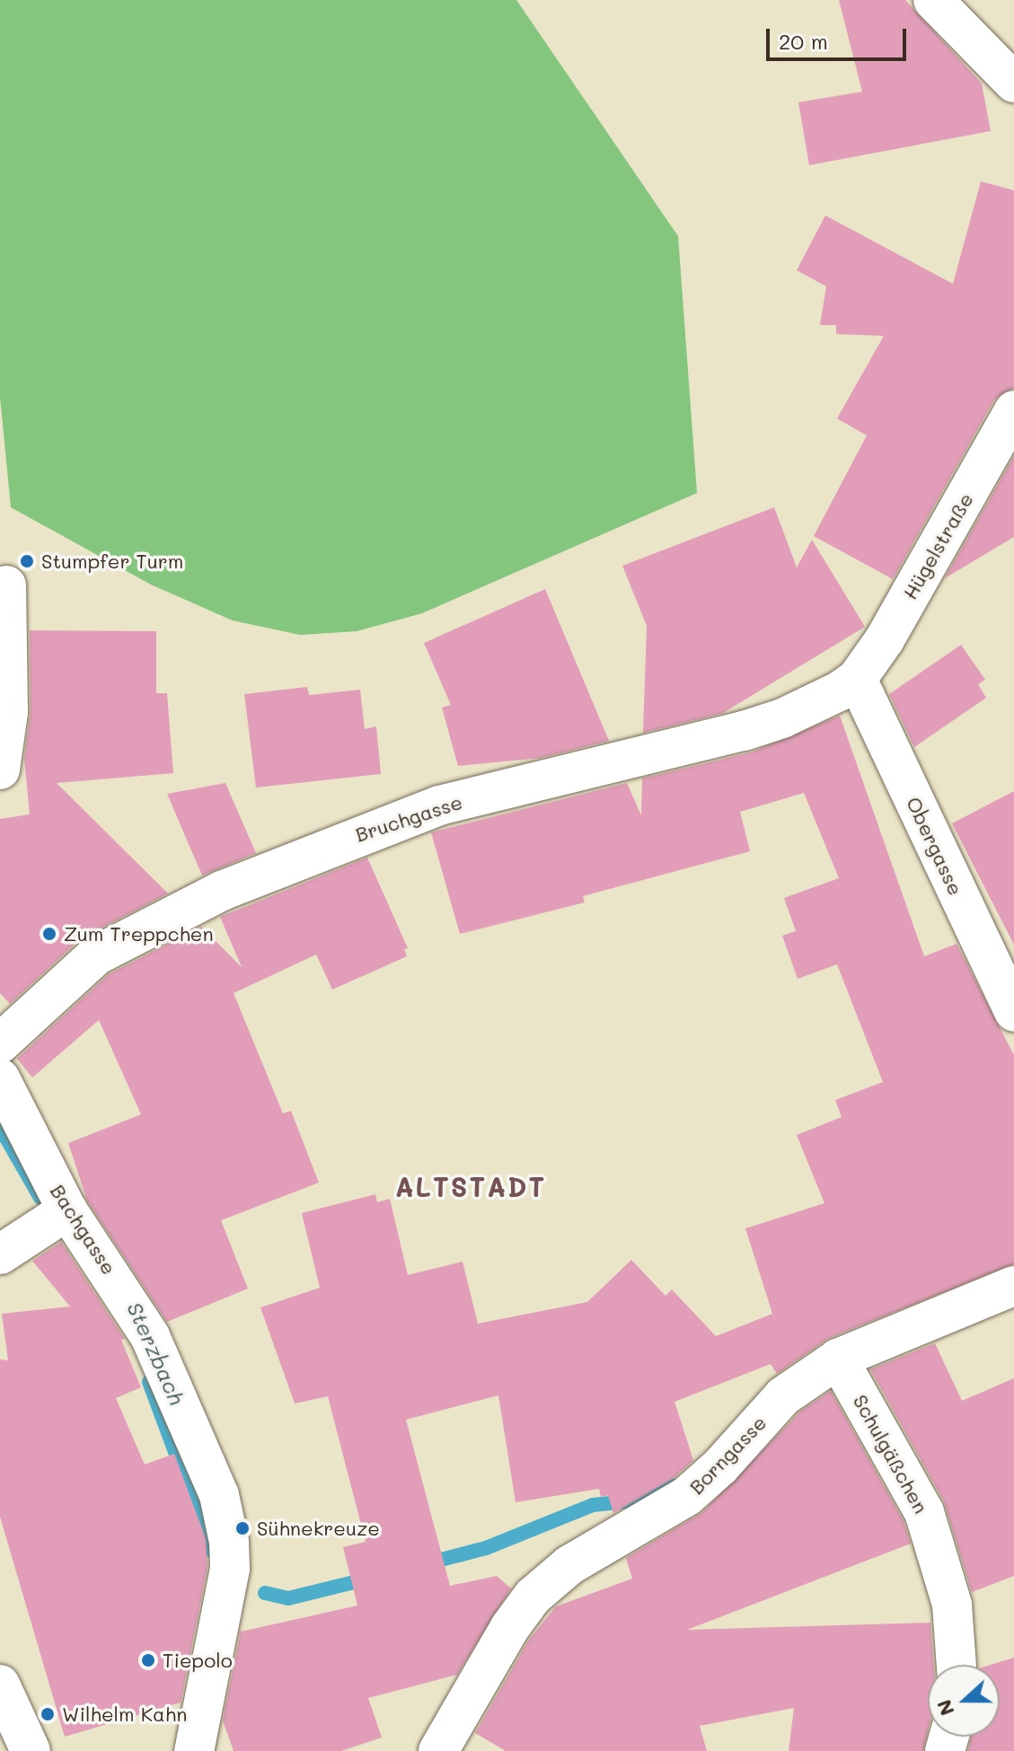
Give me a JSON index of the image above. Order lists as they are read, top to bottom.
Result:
{
  "streets": {
    "street": [
      "Hügelstraße",
      "Bruchgasse",
      "Obergasse",
      "Bachgasse",
      "Schulgäßchen",
      "Borngasse"
    ]
  },
  "crossings": [
    ["Hügelstraße", "Bruchgasse"],
    ["Hügelstraße", "Obergasse"],
    ["Bruchgasse", "Obergasse"],
    ["Schulgäßchen", "Borngasse"]
  ],
  "districts": ["ALTSTADT"],
  "water": ["Sterzbach"],
  "places": [
    "Stumpfer Turm",
    "Zum Treppchen",
    "Sühnekreuze",
    "Tiepolo",
    "Wilhelm Kahn"
  ],
  "scale_bar": "20 m",
  "north": "left"
}
